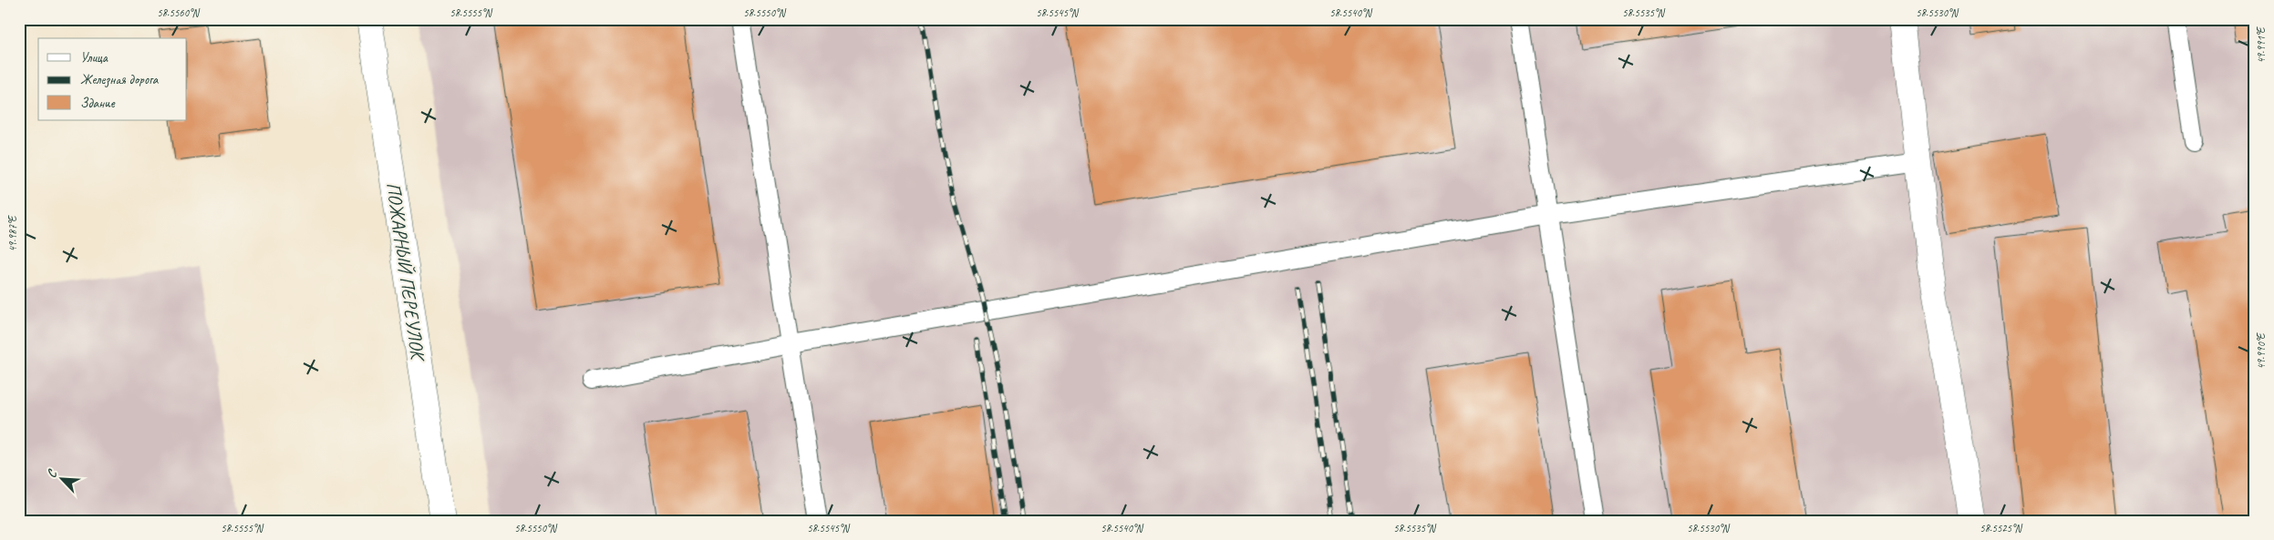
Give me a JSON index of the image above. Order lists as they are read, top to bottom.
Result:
{
  "streets": {
    "street": ["ПОЖАРНЫЙ ПЕРЕУЛОК"]
  },
  "legend": ["Улица", "Железная дорога", "Здание"],
  "north": "top left",
  "coordinates": [
    "58.5560°N",
    "58.5555°N",
    "58.5550°N",
    "58.5545°N",
    "58.5540°N",
    "58.5535°N",
    "58.5530°N",
    "49.991°E",
    "49.987°E",
    "49.990°E",
    "58.5525°N"
  ]
}
